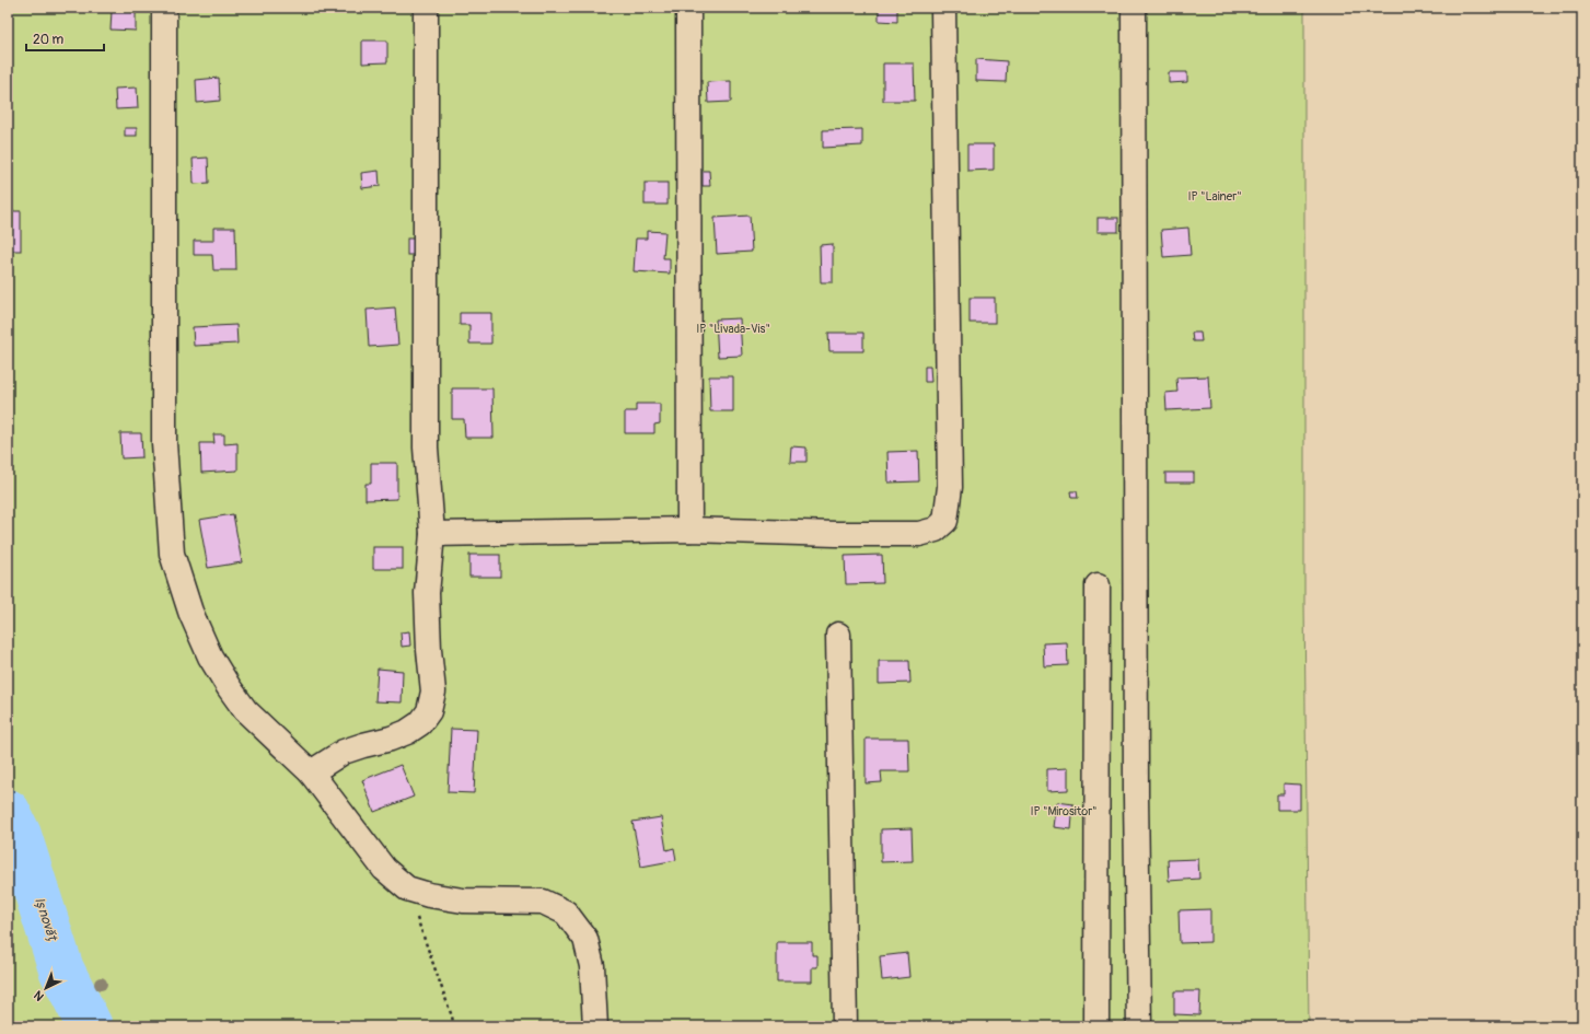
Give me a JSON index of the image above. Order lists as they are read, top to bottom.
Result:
{
  "water": ["Ișnovăț"],
  "parks": ["IP \"Lainer\"", "IP \"Livada-Vis\"", "IP \"Mirositor\""],
  "scale_bar": "20 m",
  "north": "bottom left"
}
